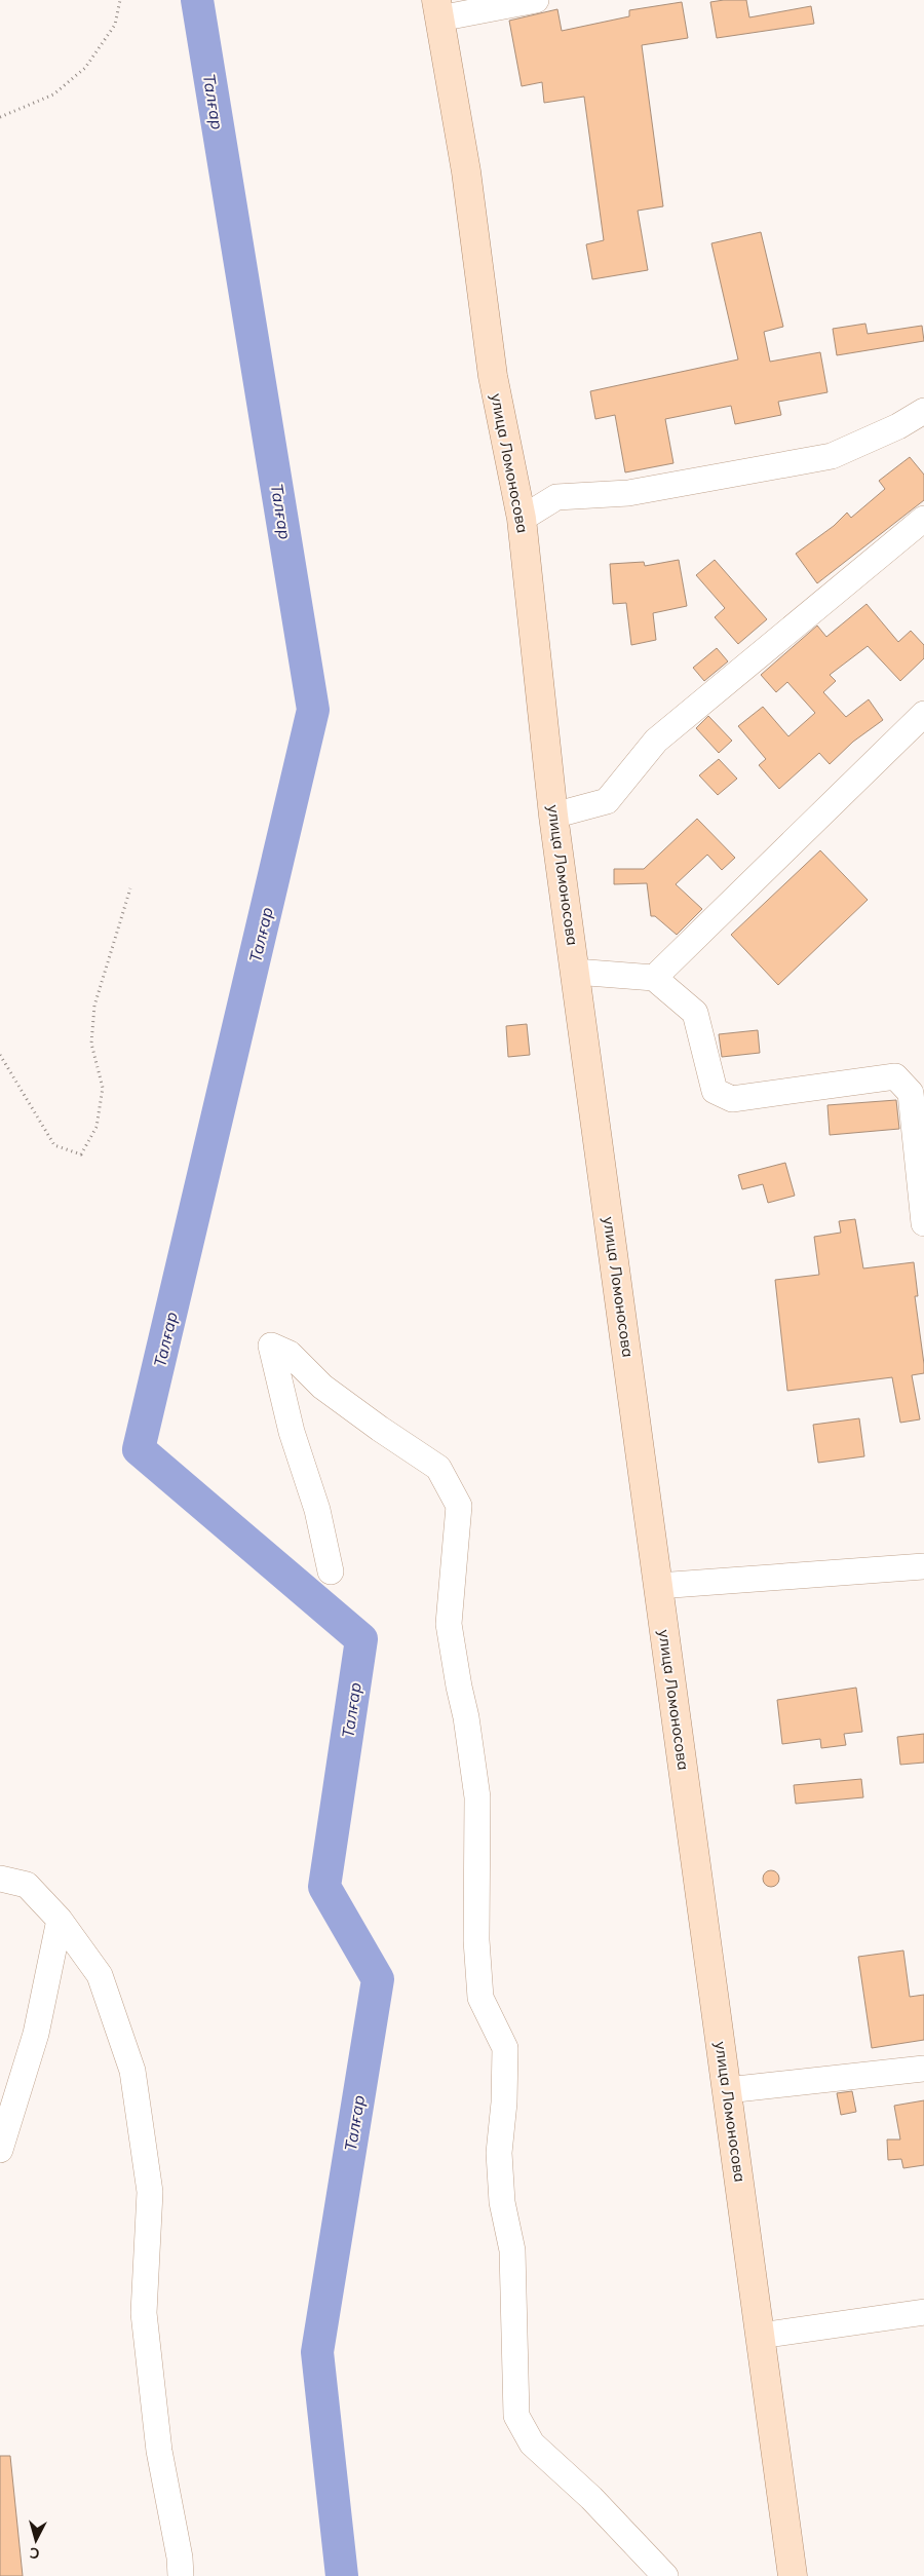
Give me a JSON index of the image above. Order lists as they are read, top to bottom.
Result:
{
  "streets": {
    "main road": ["улица Ломоносова"]
  },
  "water": ["Талғар"],
  "north": "bottom"
}
